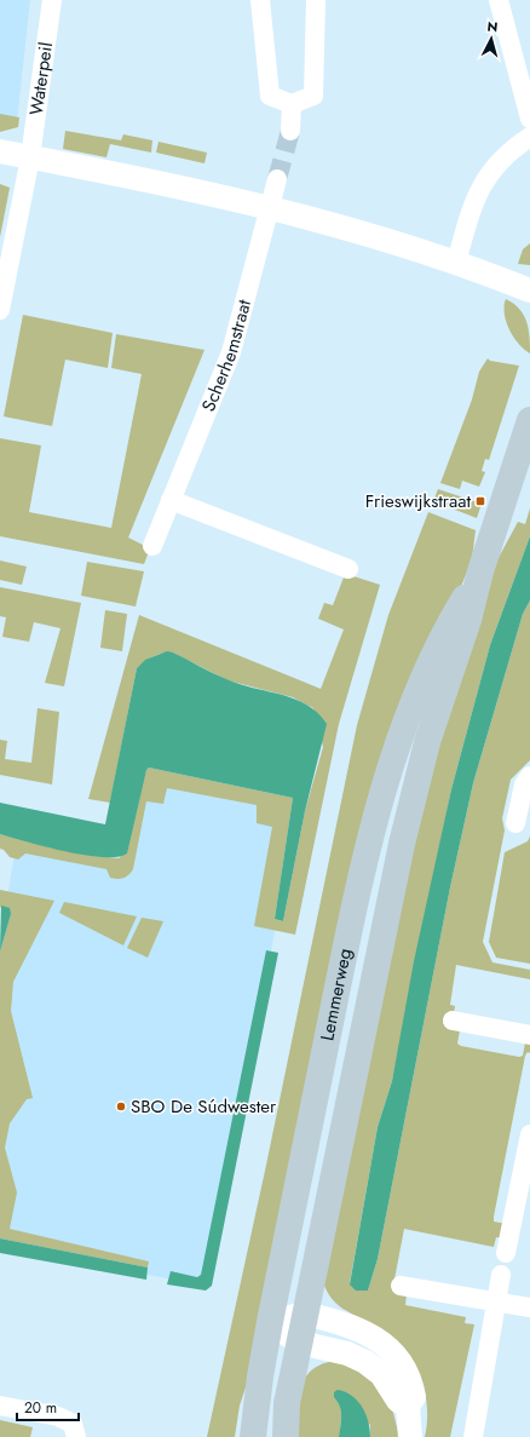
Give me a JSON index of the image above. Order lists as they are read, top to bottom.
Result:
{
  "streets": {
    "main road": ["Lemmerweg"],
    "street": ["Waterpeil", "Scherhemstraat"]
  },
  "places": {
    "transit": ["Frieswijkstraat"],
    "other": ["SBO De Súdwester"]
  },
  "scale_bar": "20 m",
  "north": "top"
}
